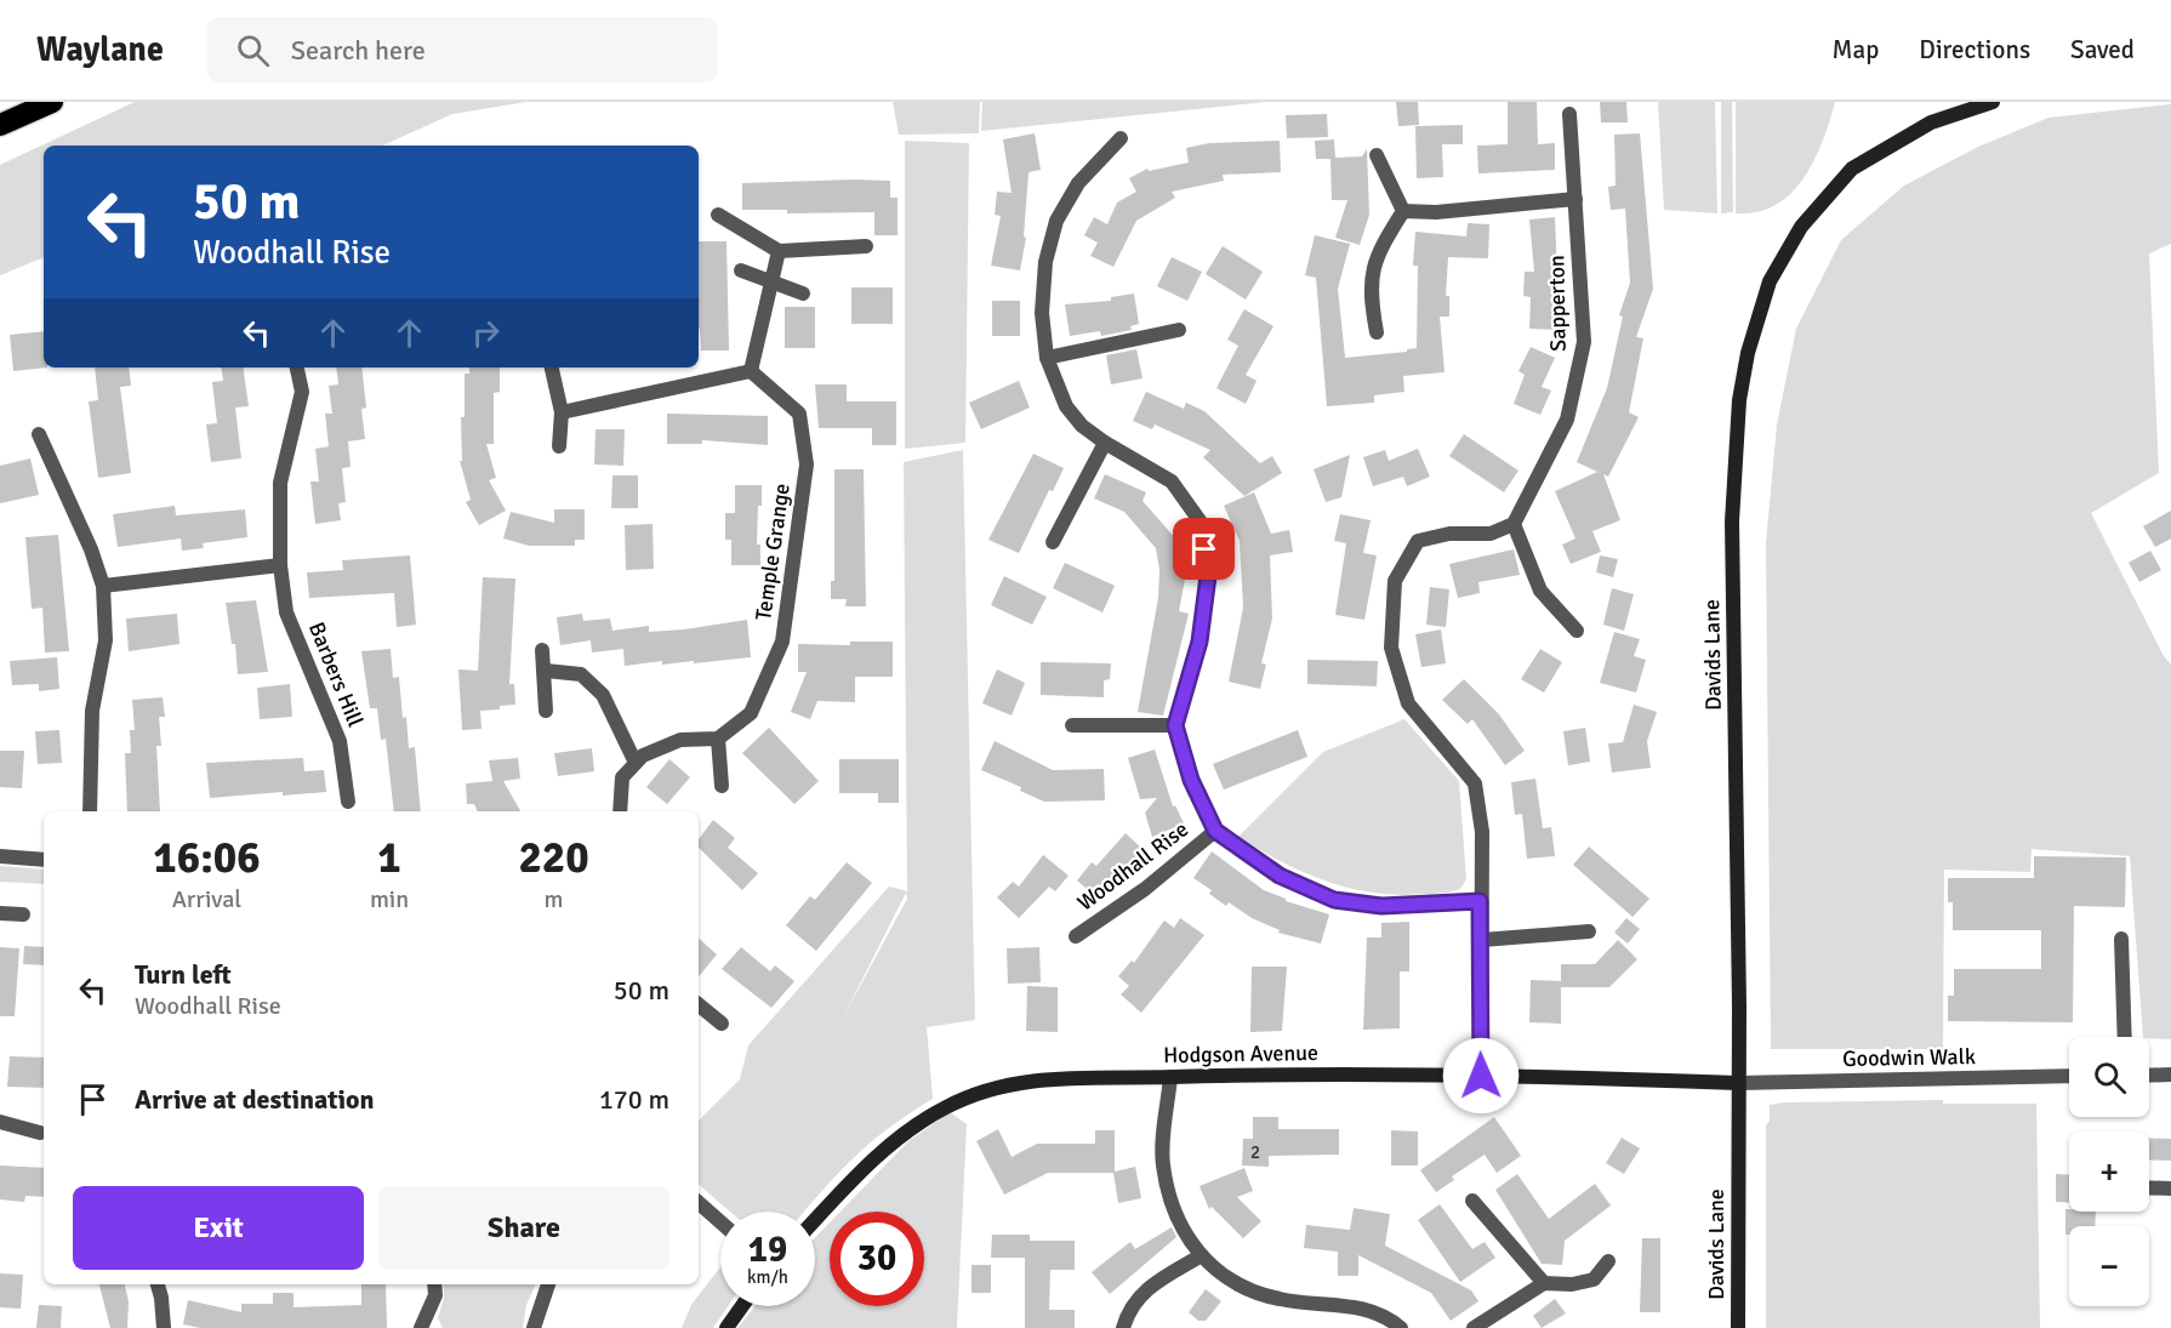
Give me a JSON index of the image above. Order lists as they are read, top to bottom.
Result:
{
  "streets": {
    "street": [
      "Sapperton",
      "Temple Grange",
      "Davids Lane",
      "Barbers Hill",
      "Woodhall Rise",
      "Hodgson Avenue",
      "Goodwin Walk"
    ]
  },
  "crossings": [
    ["Davids Lane", "Hodgson Avenue"],
    ["Davids Lane", "Goodwin Walk"],
    ["Hodgson Avenue", "Goodwin Walk"]
  ],
  "house_numbers": ["2"],
  "page": {
    "header": "Waylane",
    "search": "Search here",
    "nav": ["Map", "Directions", "Saved"],
    "turn": ["50 m", "Woodhall Rise"],
    "eta": [
      "16:06",
      "Arrival",
      "1",
      "min",
      "220",
      "m"
    ],
    "list": [
      {
        "name": "Turn left",
        "note": "Woodhall Rise",
        "value": "50 m"
      },
      {
        "name": "Arrive at destination",
        "value": "170 m"
      }
    ],
    "map_buttons": ["+", "−"],
    "buttons": ["Exit", "Share"],
    "speed": "19 km/h",
    "limit": "30"
  }
}
